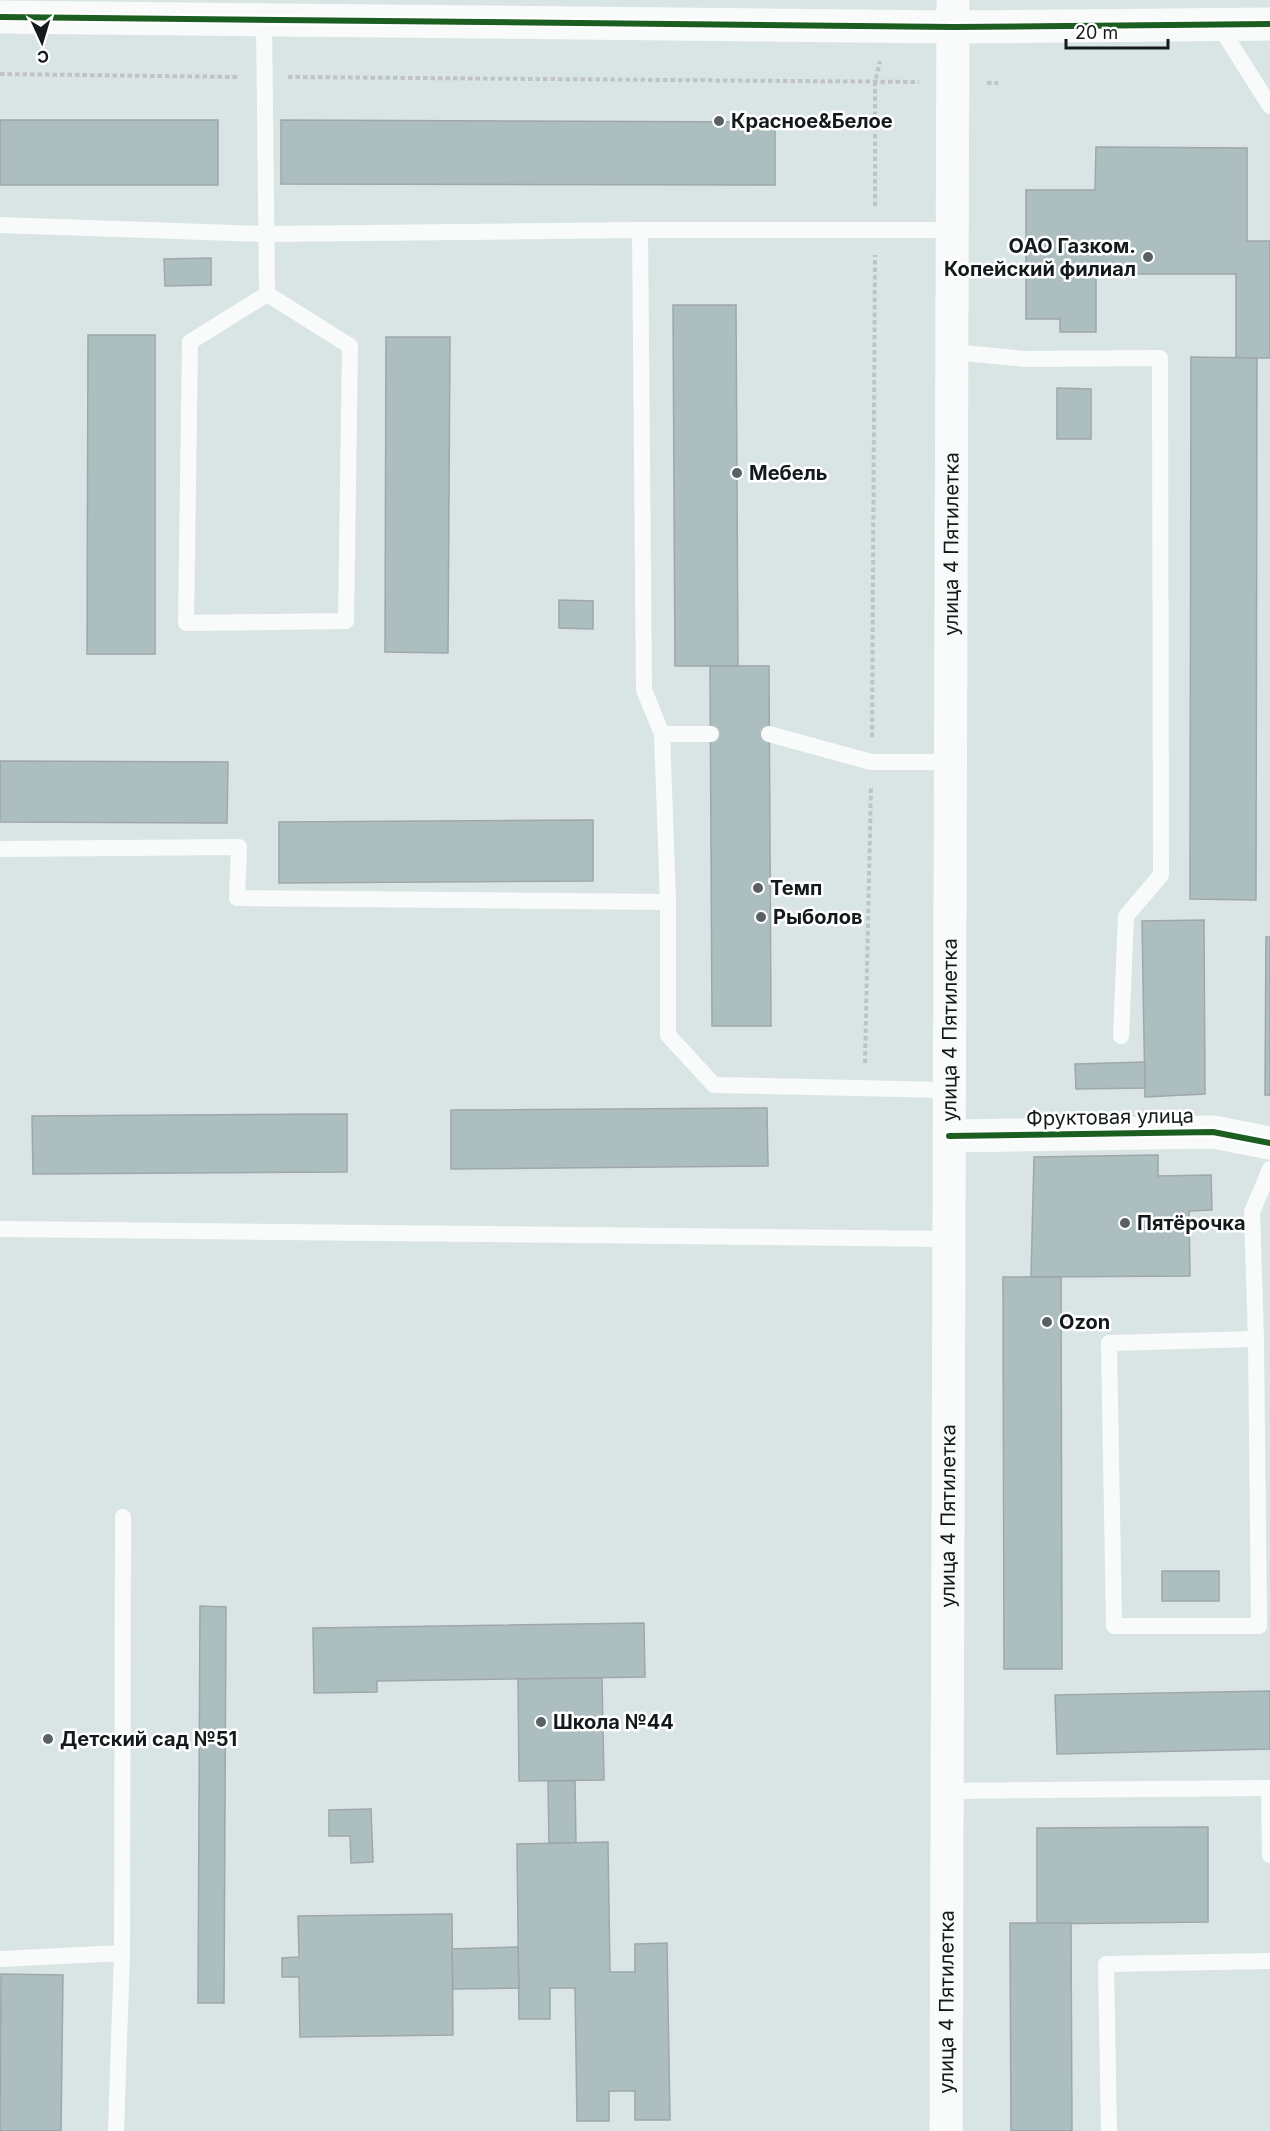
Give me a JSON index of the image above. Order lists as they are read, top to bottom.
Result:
{
  "streets": {
    "main road": ["улица 4 Пятилетка", "Фруктовая улица"]
  },
  "crossings": [
    ["улица 4 Пятилетка", "Фруктовая улица"]
  ],
  "places": [
    "Красное&Белое",
    "ОАО Газком. Копейский филиал",
    "Мебель",
    "Темп",
    "Рыболов",
    "Пятёрочка",
    "Ozon",
    "Школа №44",
    "Детский сад №51"
  ],
  "scale_bar": "20 m",
  "north": "bottom"
}
